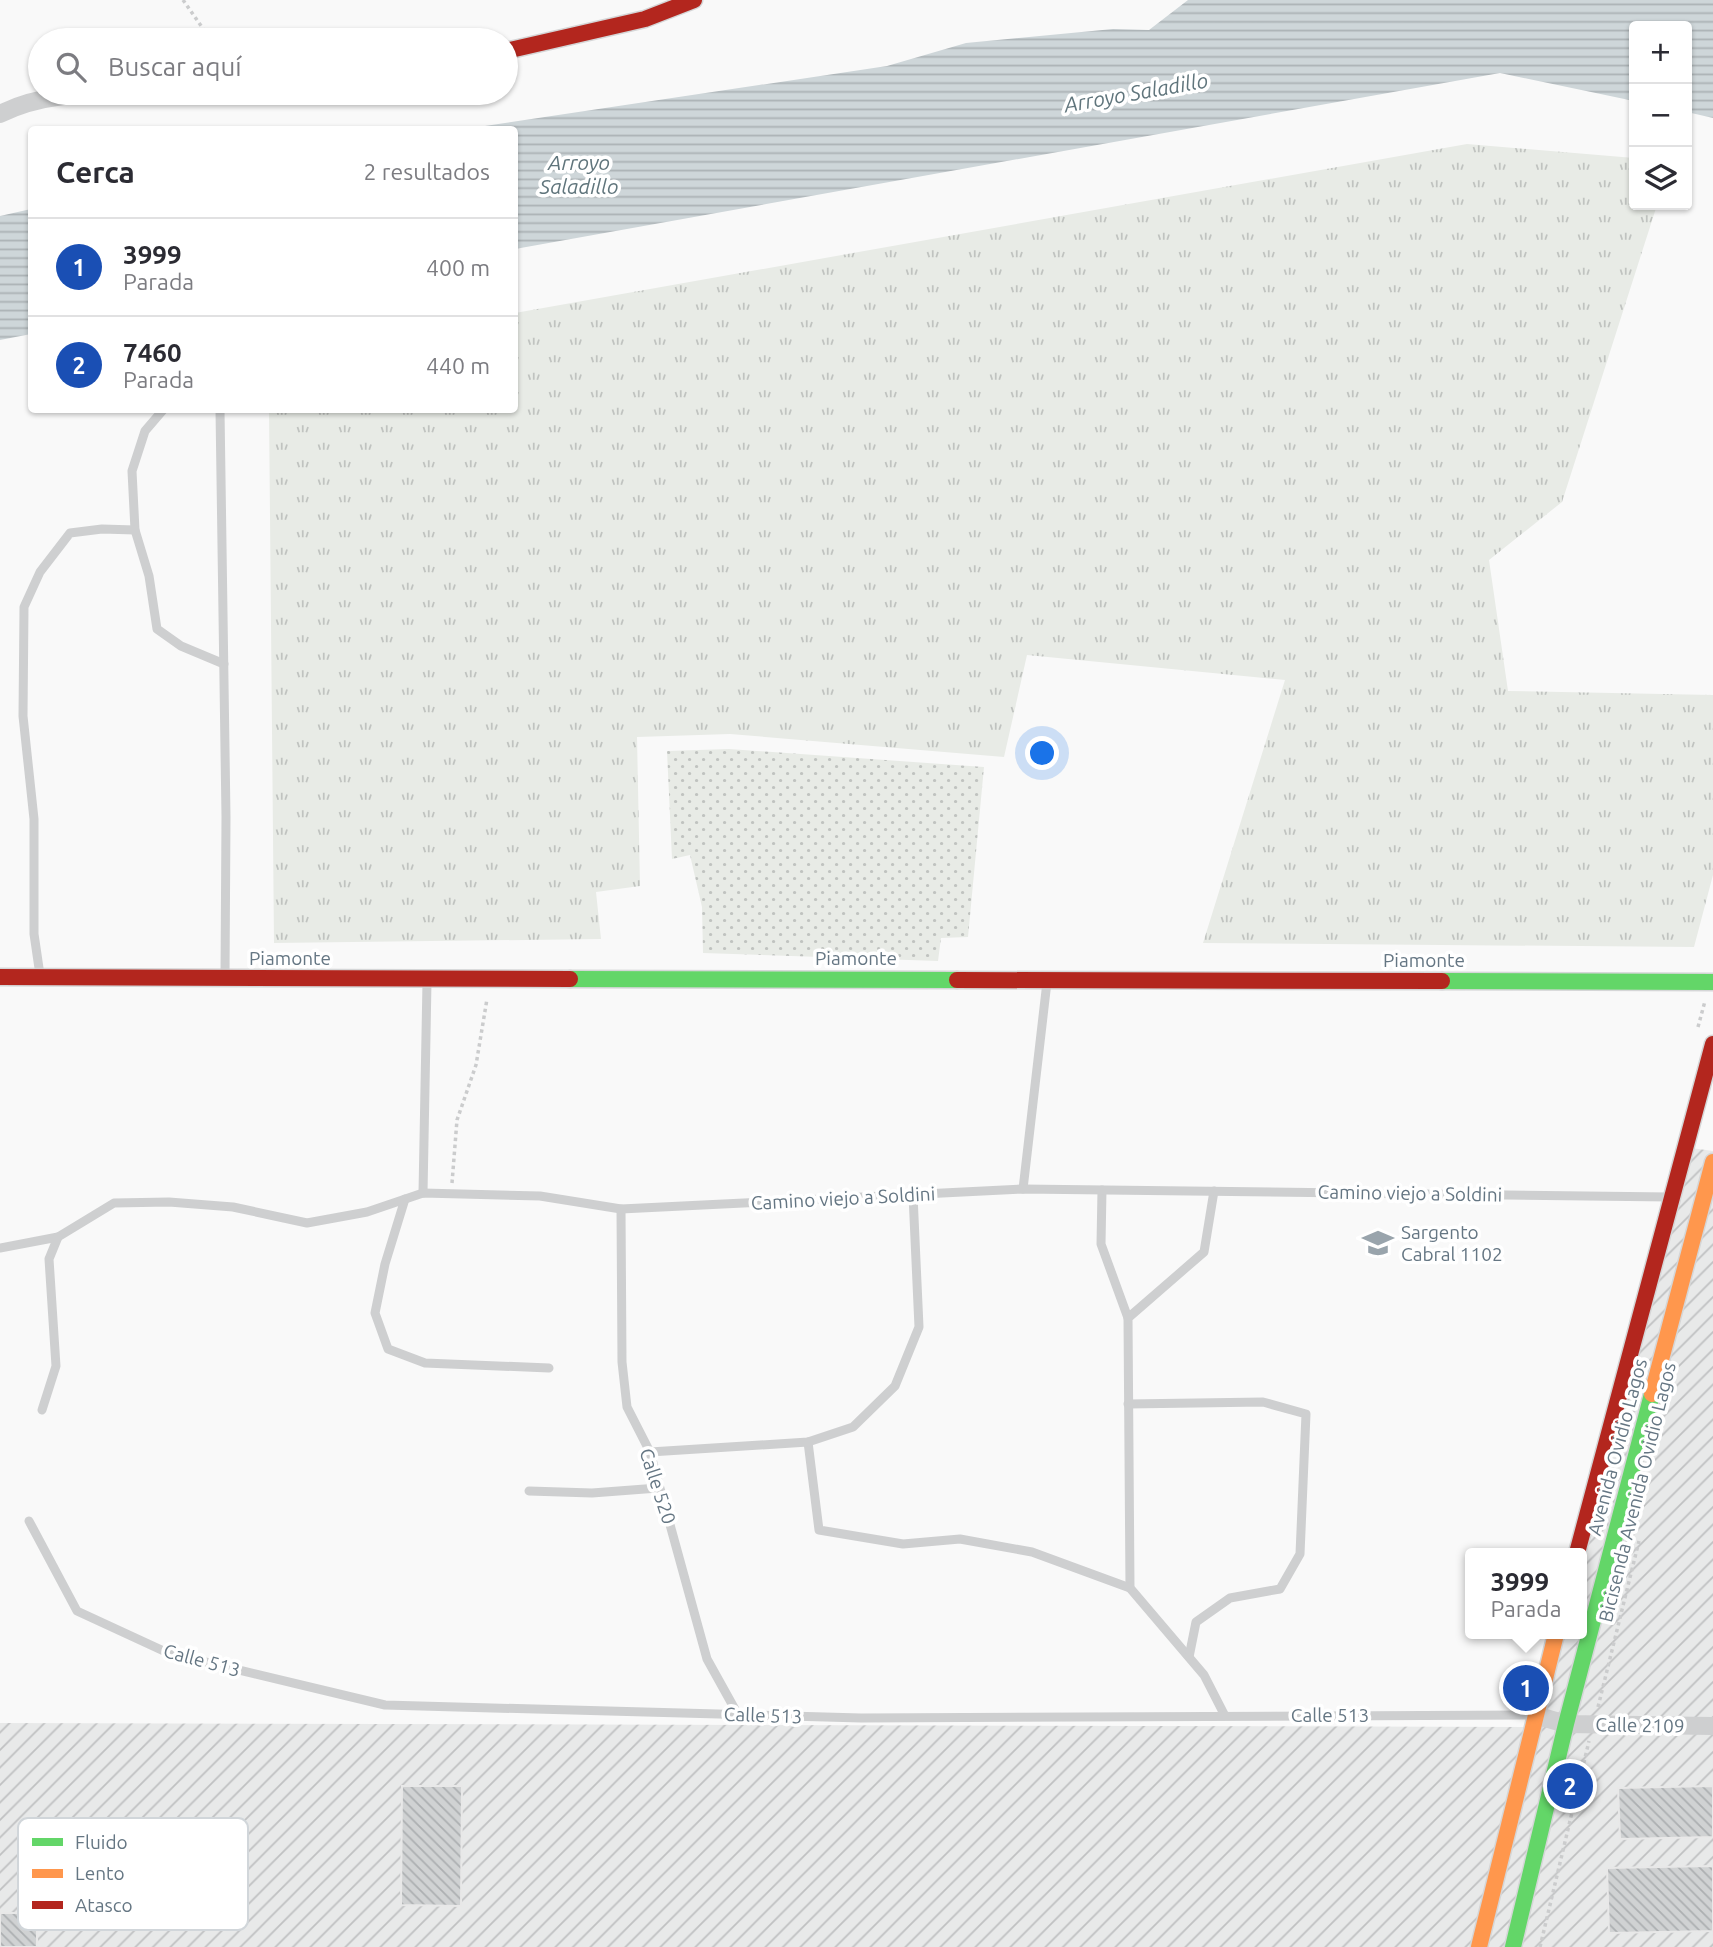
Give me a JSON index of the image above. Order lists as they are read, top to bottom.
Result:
{
  "streets": {
    "street": [
      "Piamonte",
      "Avenida Ovidio Lagos",
      "Calle 513",
      "Calle 2109"
    ],
    "lane": ["Camino viejo a Soldini", "Calle 520"],
    "path": ["Bicisenda Avenida Ovidio Lagos"]
  },
  "crossings": [
    ["Camino viejo a Soldini", "Avenida Ovidio Lagos"],
    ["Camino viejo a Soldini", "Calle 520"],
    ["Avenida Ovidio Lagos", "Calle 513"],
    ["Avenida Ovidio Lagos", "Calle 2109"],
    ["Calle 520", "Calle 513"],
    ["Bicisenda Avenida Ovidio Lagos", "Calle 2109"],
    ["Calle 513", "Calle 2109"]
  ],
  "water": ["Arroyo Saladillo"],
  "places": {
    "school or university": ["Sargento Cabral 1102"]
  },
  "legend": ["Fluido", "Lento", "Atasco"],
  "page": {
    "map_buttons": ["+", "−"],
    "search": "Buscar aquí",
    "heading": ["Cerca", "2 resultados"],
    "list": [
      {
        "mark": "1",
        "name": "3999",
        "note": "Parada",
        "value": "400 m"
      },
      {
        "mark": "2",
        "name": "7460",
        "note": "Parada",
        "value": "440 m"
      }
    ],
    "popup": ["3999", "Parada"],
    "pins": ["1", "2"]
  }
}
